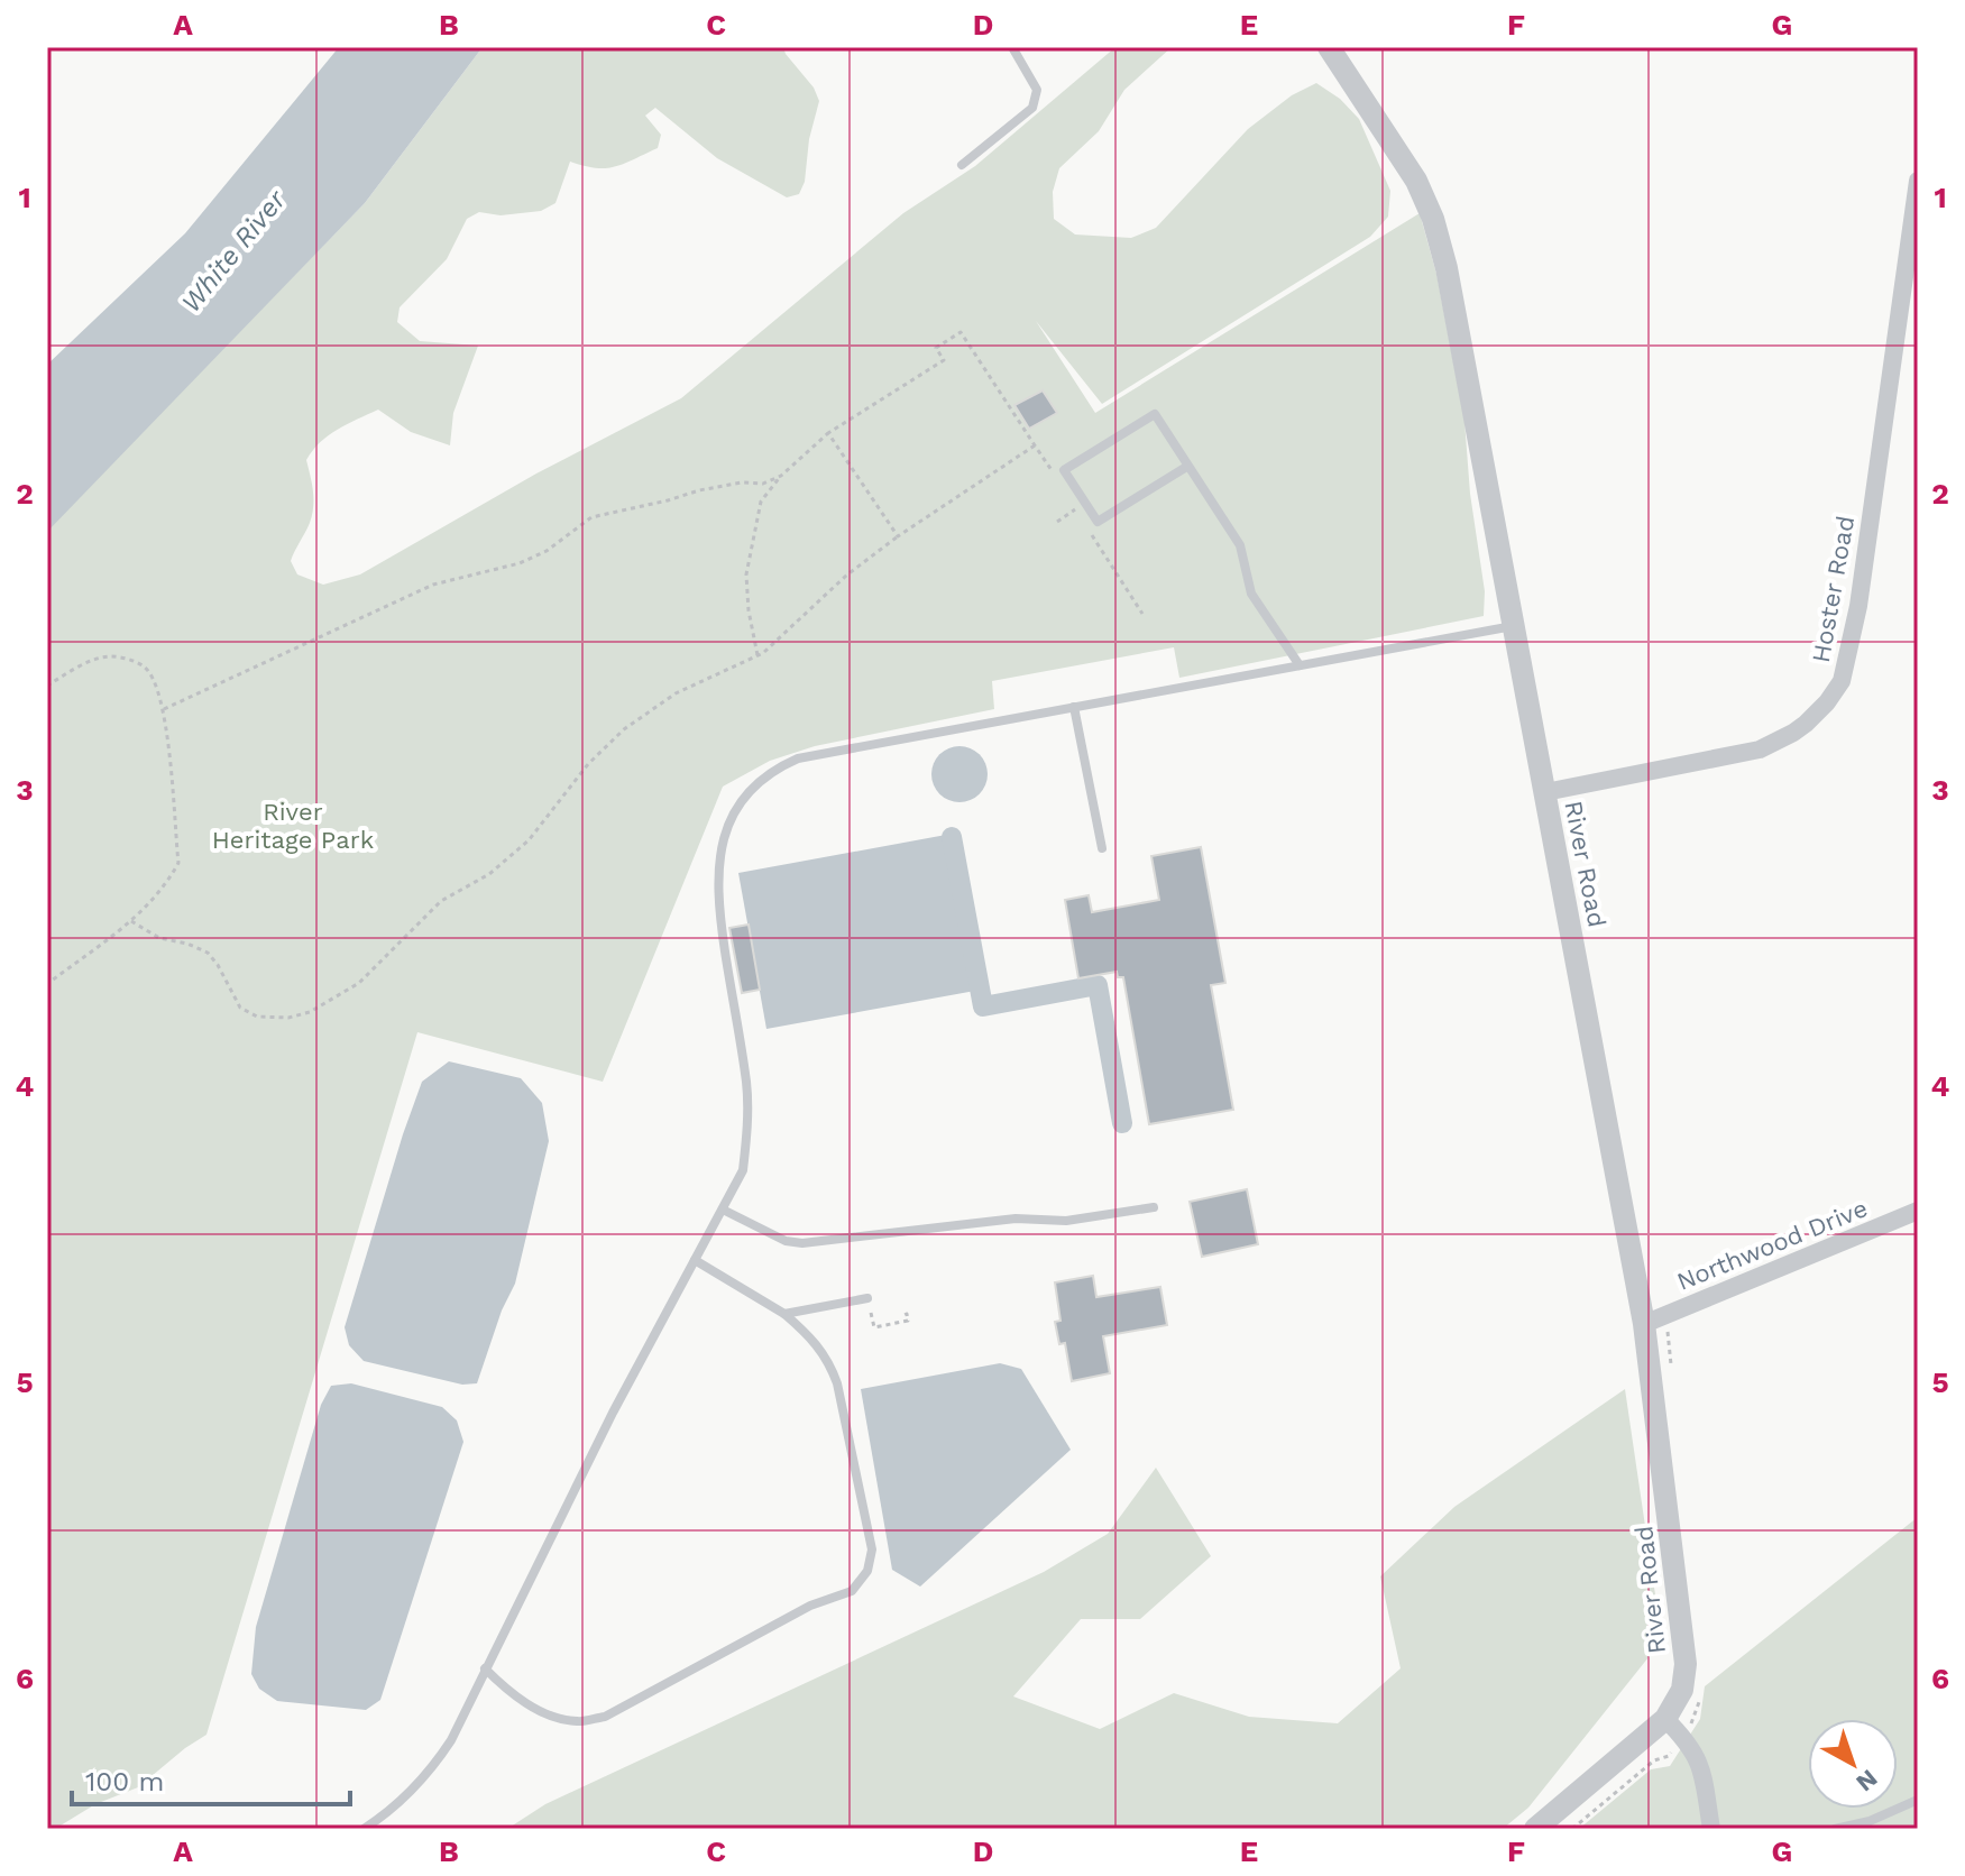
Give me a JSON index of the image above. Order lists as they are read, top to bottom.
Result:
{
  "streets": {
    "street": ["Hoster Road", "River Road", "Northwood Drive"]
  },
  "crossings": [
    ["Hoster Road", "River Road"],
    ["River Road", "Northwood Drive"]
  ],
  "water": ["White River"],
  "parks": ["River Heritage Park"],
  "scale_bar": "100 m",
  "north": "bottom right",
  "grid": {
    "columns": [
      "A",
      "B",
      "C",
      "D",
      "E",
      "F",
      "G"
    ],
    "rows": [
      "1",
      "2",
      "3",
      "4",
      "5",
      "6"
    ]
  }
}
